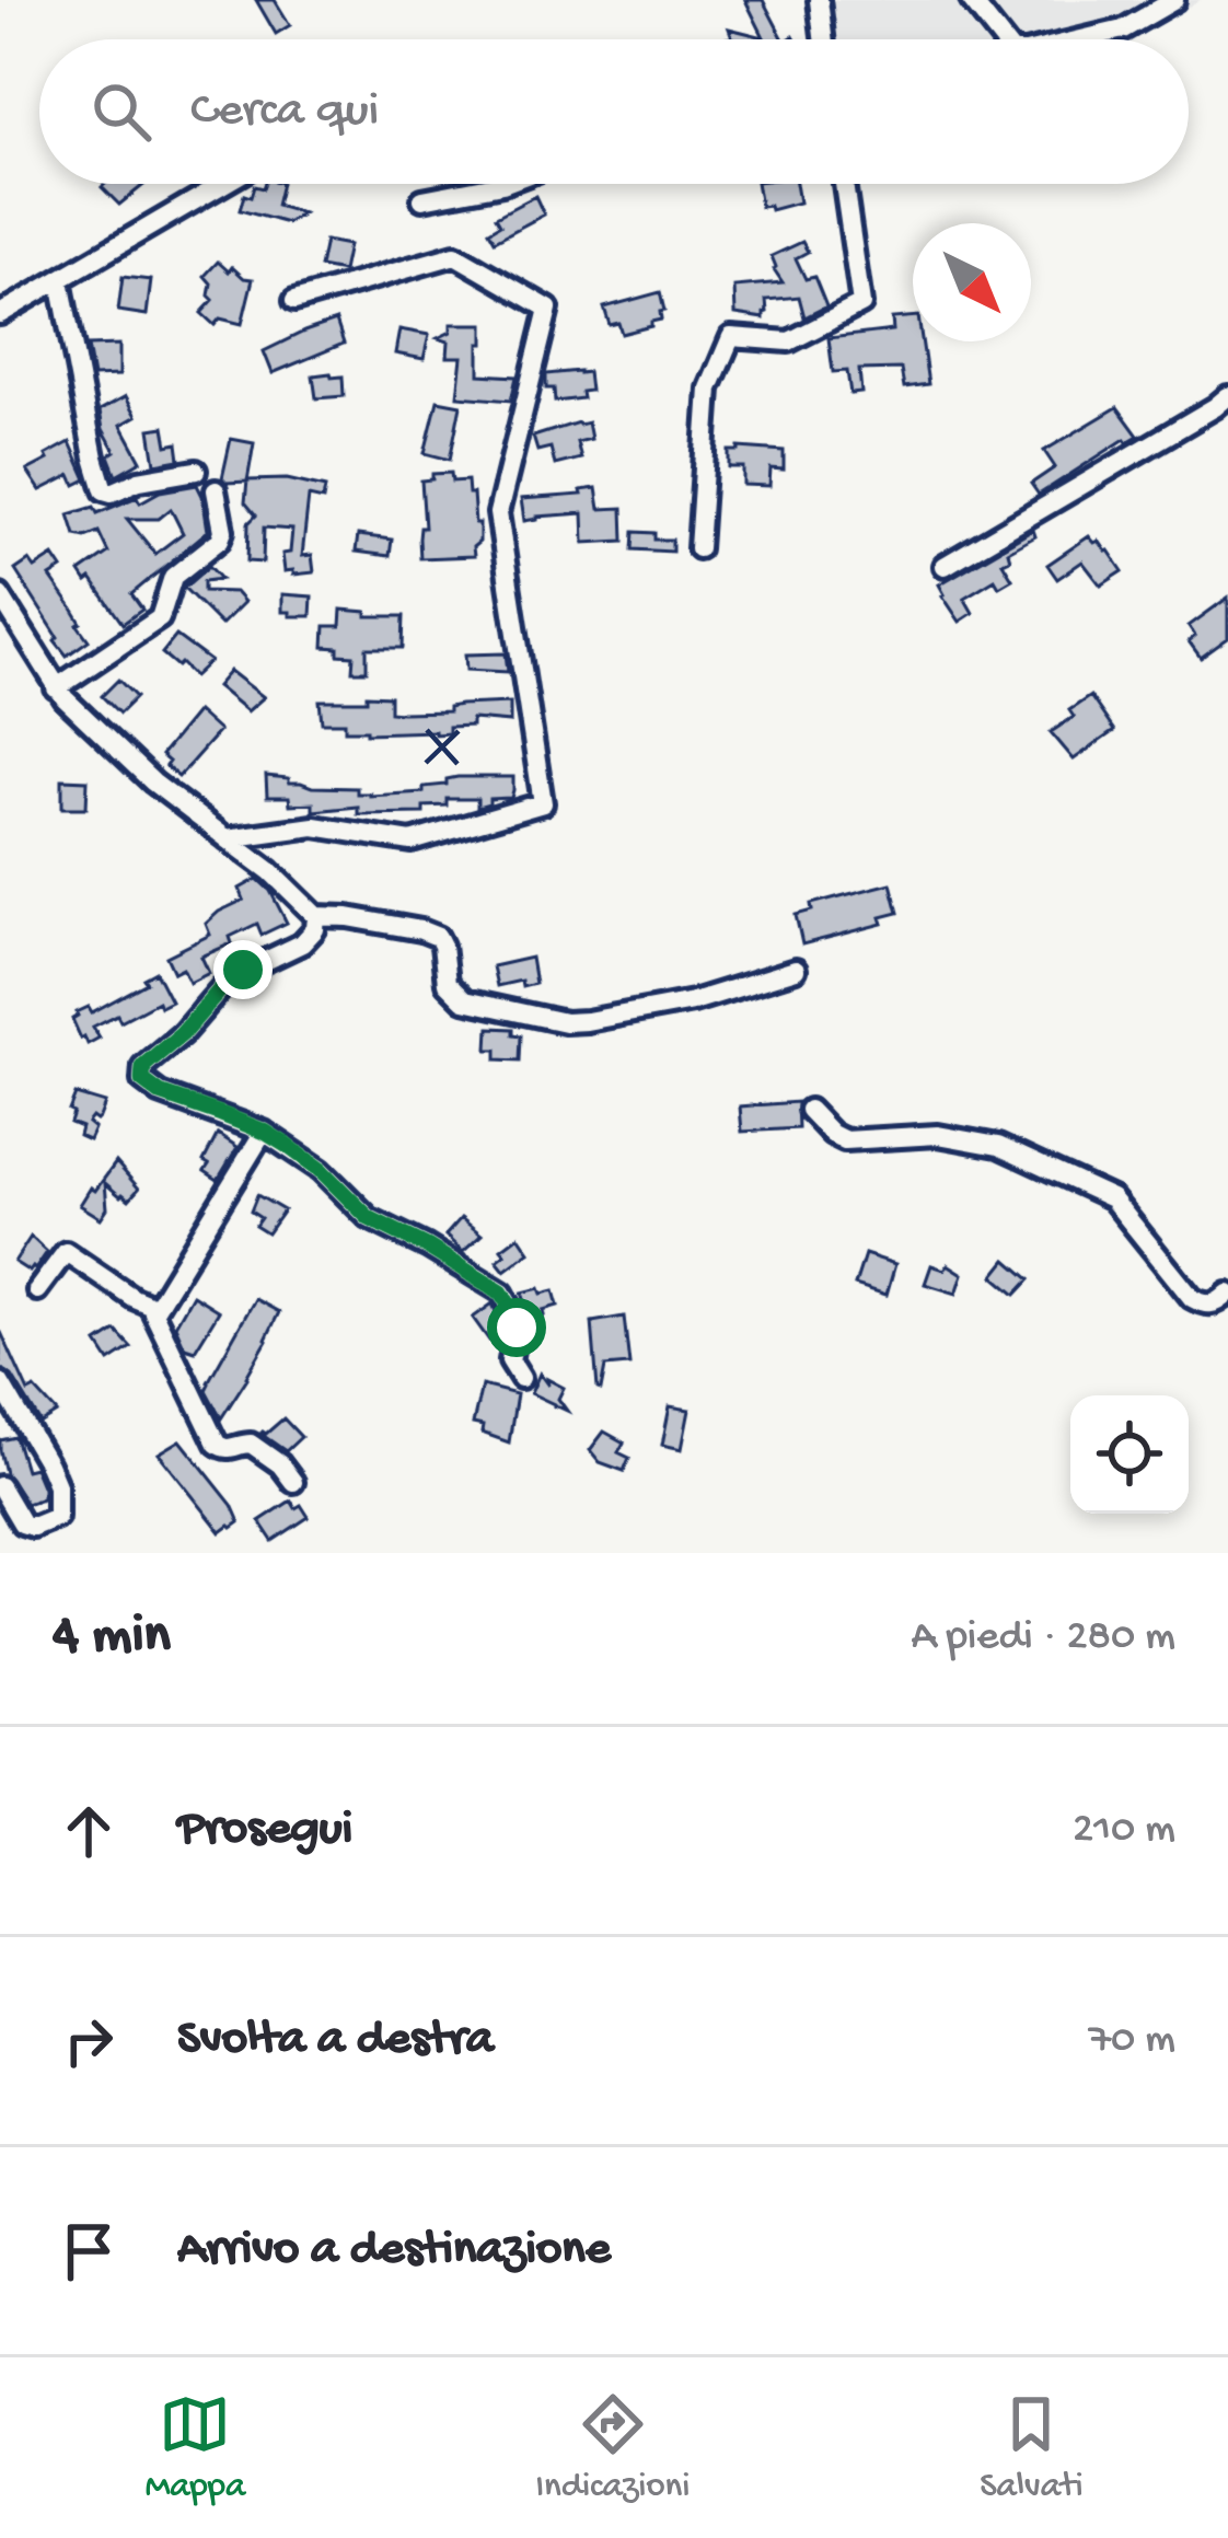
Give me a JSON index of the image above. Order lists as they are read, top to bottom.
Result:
{
  "north": "bottom right",
  "page": {
    "search": "Cerca qui",
    "heading": ["4 min", "A piedi · 280 m"],
    "list": [
      ["Prosegui", "210 m"],
      ["Svolta a destra", "70 m"],
      "Arrivo a destinazione"
    ],
    "nav": ["Mappa", "Indicazioni", "Salvati"]
  }
}
